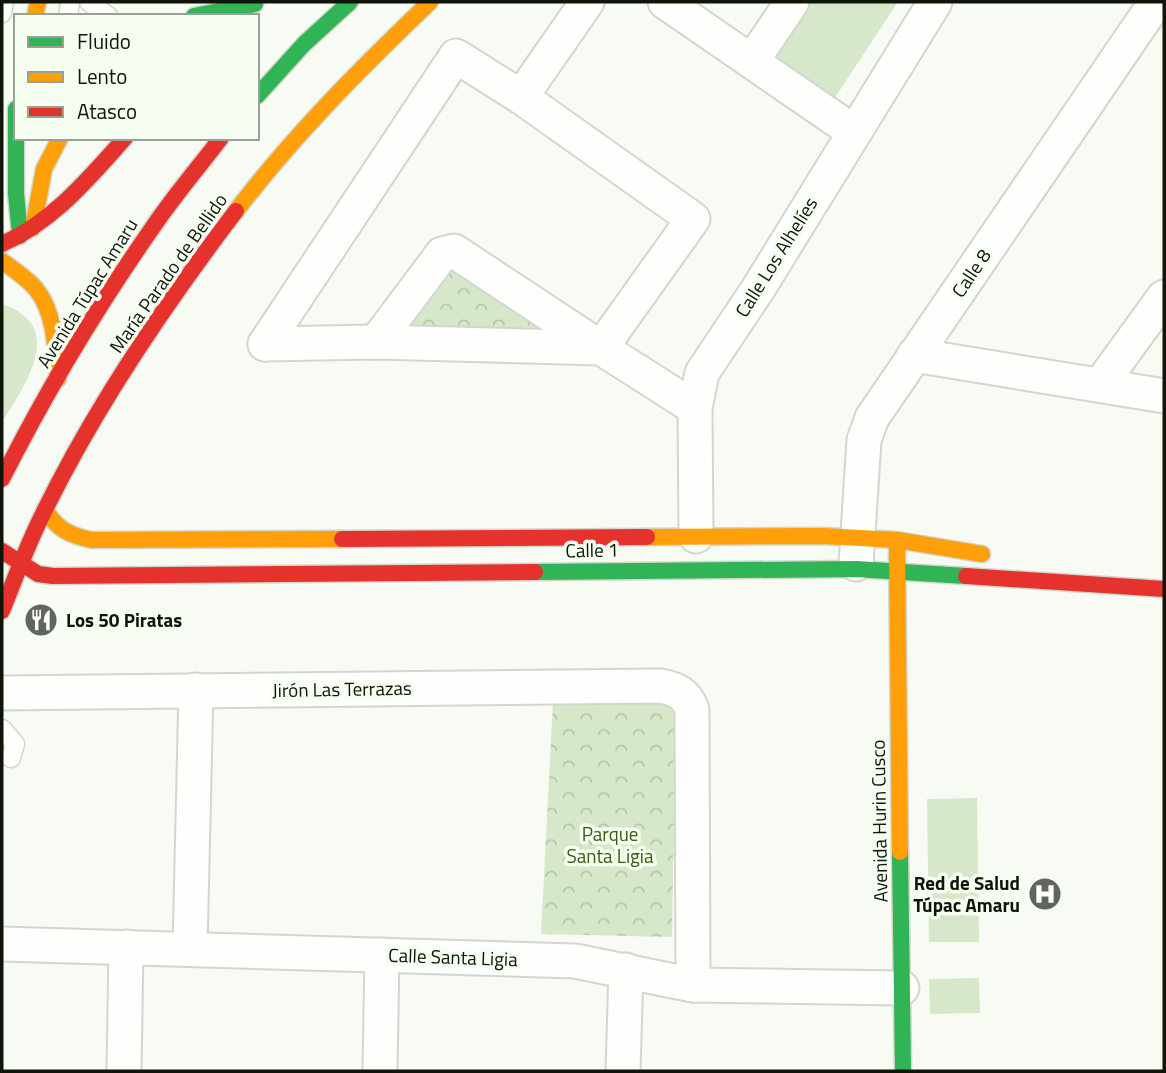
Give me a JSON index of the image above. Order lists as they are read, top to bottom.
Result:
{
  "streets": {
    "main road": [
      "María Parado de Bellido",
      "Avenida Túpac Amaru",
      "Calle 1",
      "Avenida Hurin Cusco"
    ],
    "street": [
      "Calle Los Alhelíes",
      "Calle 8",
      "Jirón Las Terrazas",
      "Calle Santa Ligia"
    ]
  },
  "crossings": [
    ["Calle Los Alhelíes", "Calle 1"],
    ["María Parado de Bellido", "Calle 1"],
    ["Calle 8", "Calle 1"],
    ["Calle 1", "Avenida Hurin Cusco"],
    ["Jirón Las Terrazas", "Calle Santa Ligia"],
    ["Avenida Hurin Cusco", "Calle Santa Ligia"]
  ],
  "parks": ["Parque Santa Ligia"],
  "places": {
    "restaurant": ["Los 50 Piratas"],
    "hospital": ["Red de Salud Túpac Amaru"]
  },
  "legend": ["Fluido", "Lento", "Atasco"]
}
